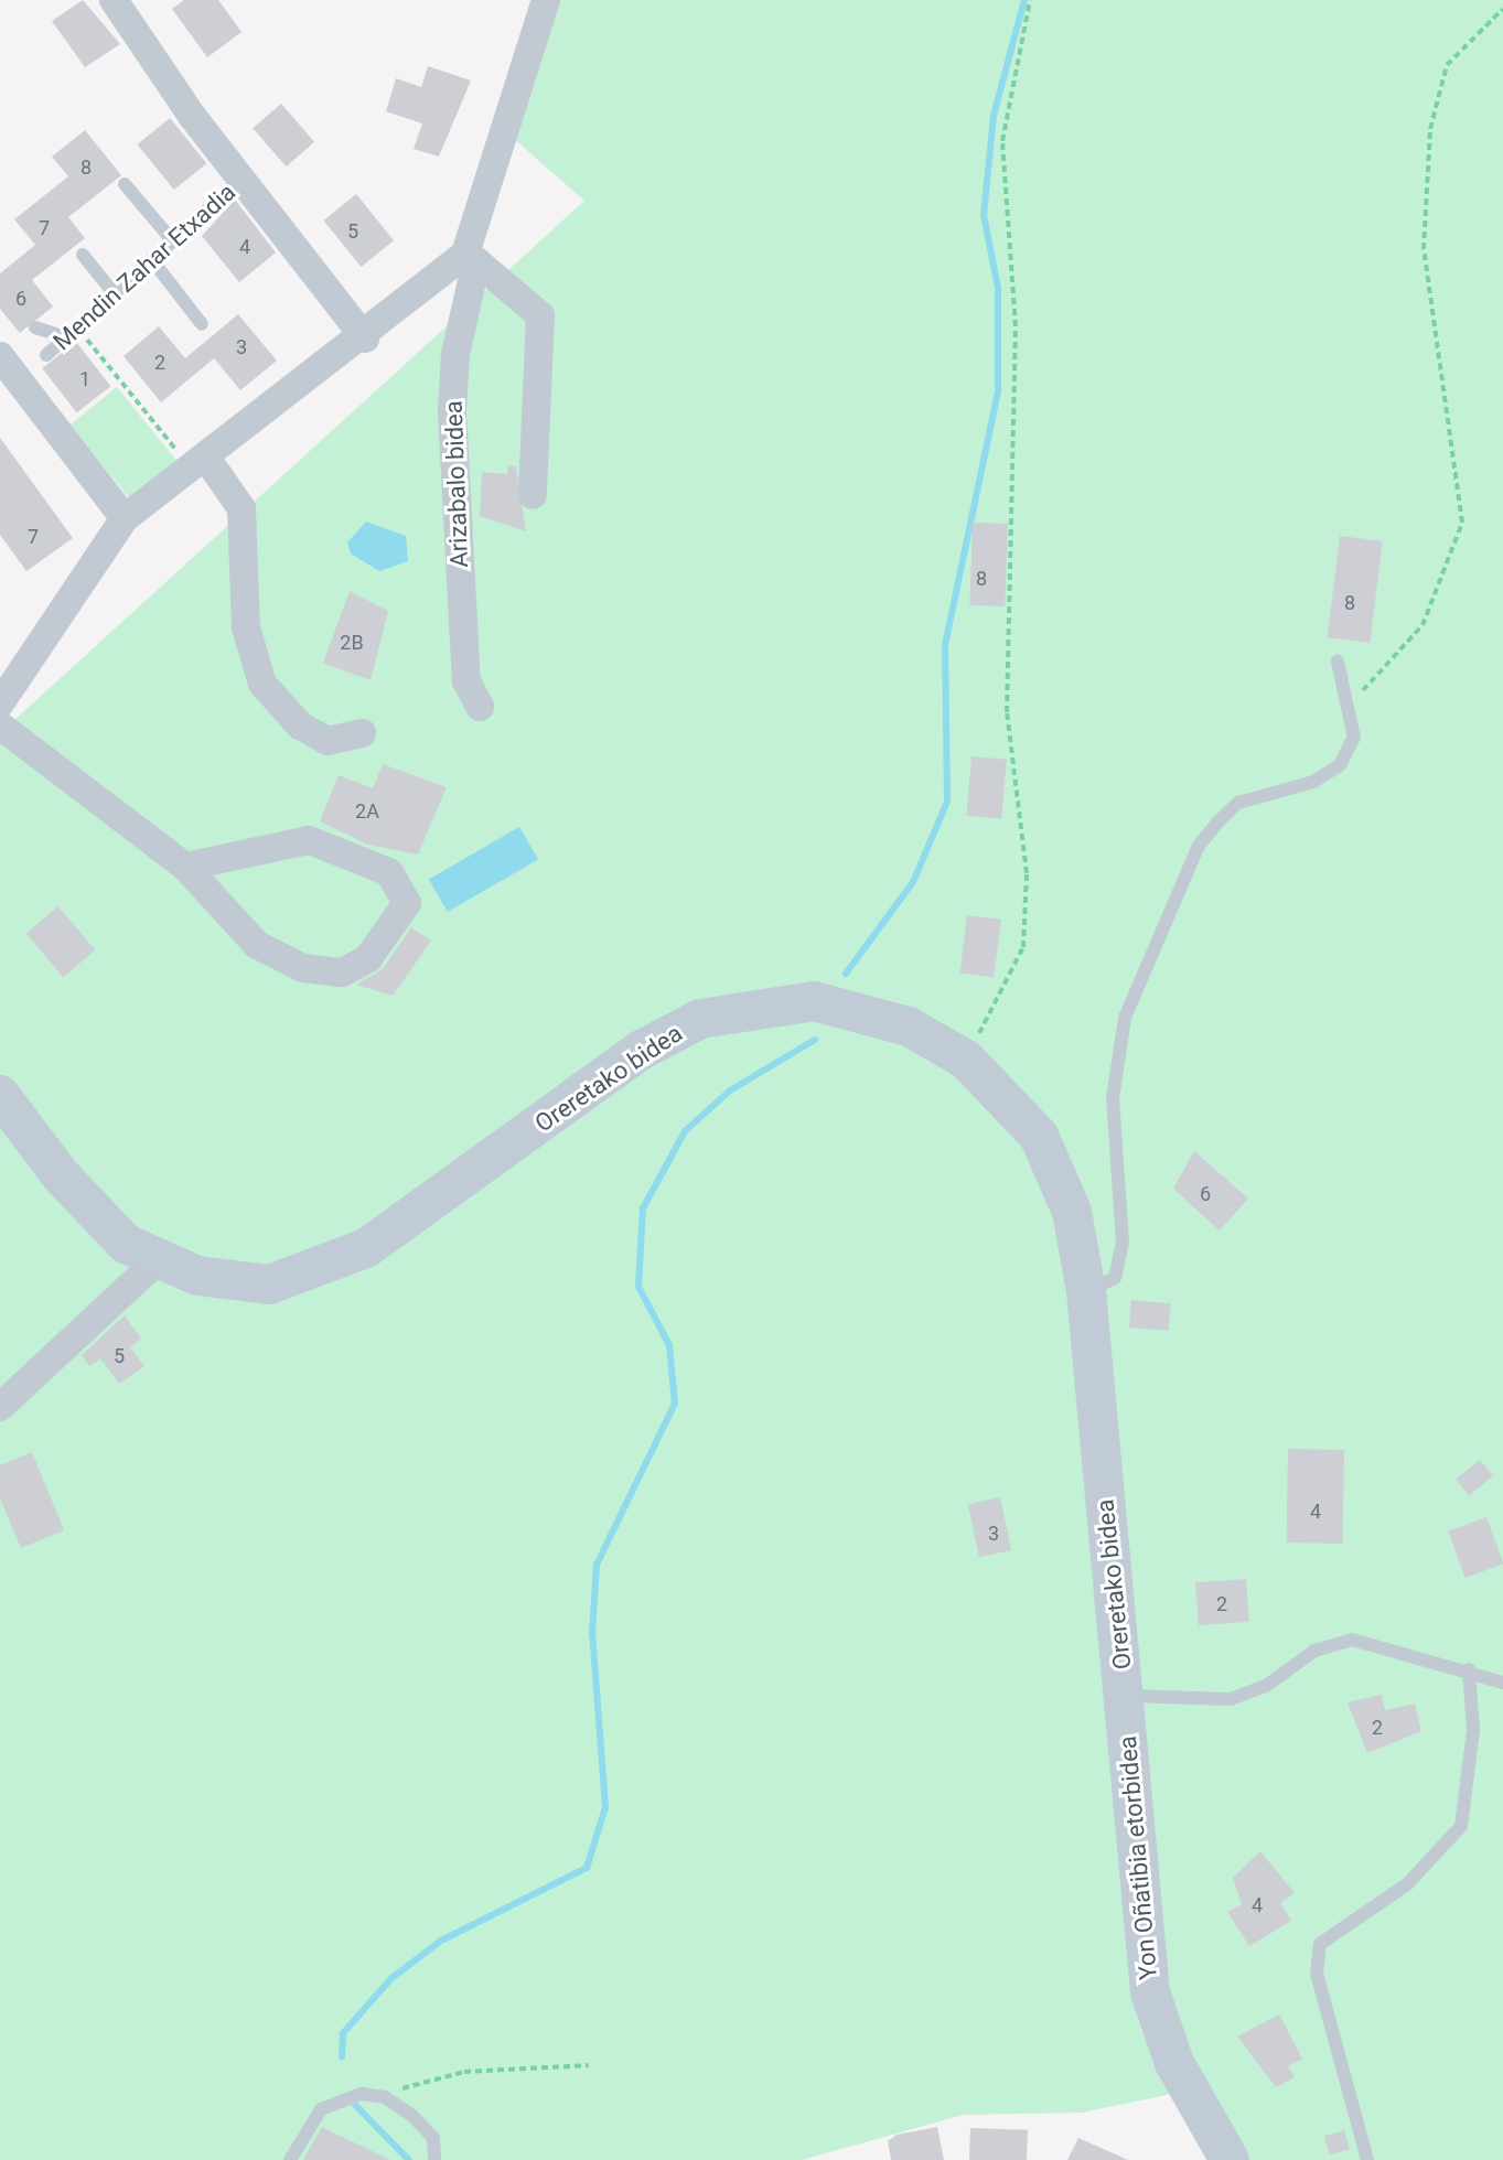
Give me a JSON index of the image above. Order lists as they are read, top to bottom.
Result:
{
  "streets": {
    "main road": ["Oreretako bidea", "Yon Oñatibia etorbidea"],
    "street": ["Mendin Zahar Etxadia", "Arizabalo bidea"]
  },
  "crossings": [
    ["Oreretako bidea", "Yon Oñatibia etorbidea"]
  ],
  "house_numbers": [
    "8",
    "7",
    "5",
    "4",
    "6",
    "3",
    "2",
    "1",
    "7",
    "8",
    "8",
    "2B",
    "2A",
    "6",
    "5",
    "4",
    "3",
    "2",
    "2",
    "4"
  ]
}
